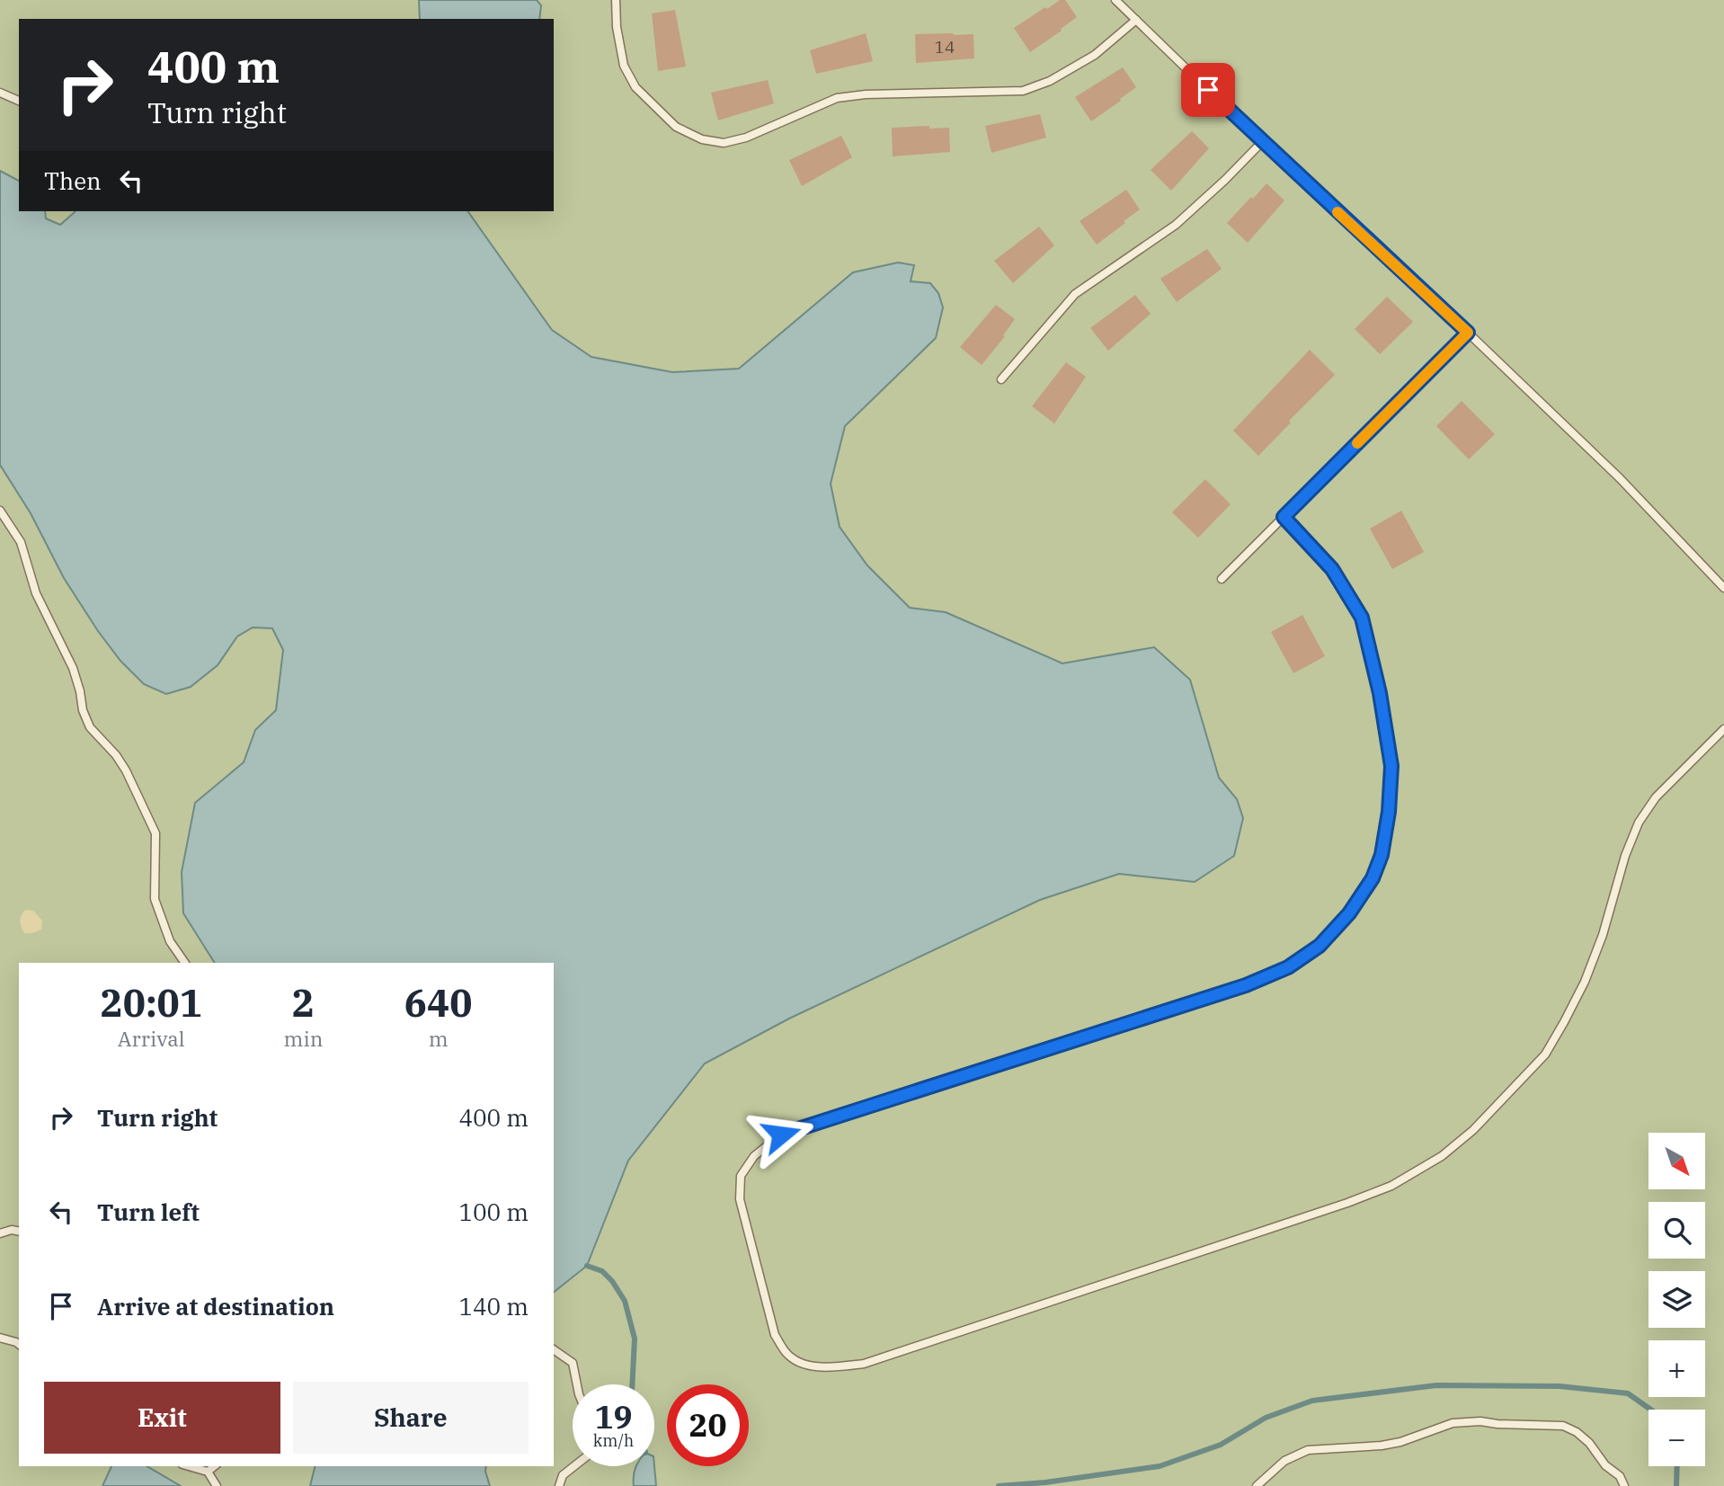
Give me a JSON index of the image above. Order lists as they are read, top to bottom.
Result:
{
  "house_numbers": ["14"],
  "north": "bottom right",
  "page": {
    "turn": ["400 m", "Turn right"],
    "then": "Then",
    "eta": [
      "20:01",
      "Arrival",
      "2",
      "min",
      "640",
      "m"
    ],
    "list": [
      {
        "name": "Turn right",
        "value": "400 m"
      },
      {
        "name": "Turn left",
        "value": "100 m"
      },
      {
        "name": "Arrive at destination",
        "value": "140 m"
      }
    ],
    "map_buttons": ["+", "−"],
    "buttons": ["Exit", "Share"],
    "speed": "19 km/h",
    "limit": "20"
  }
}
